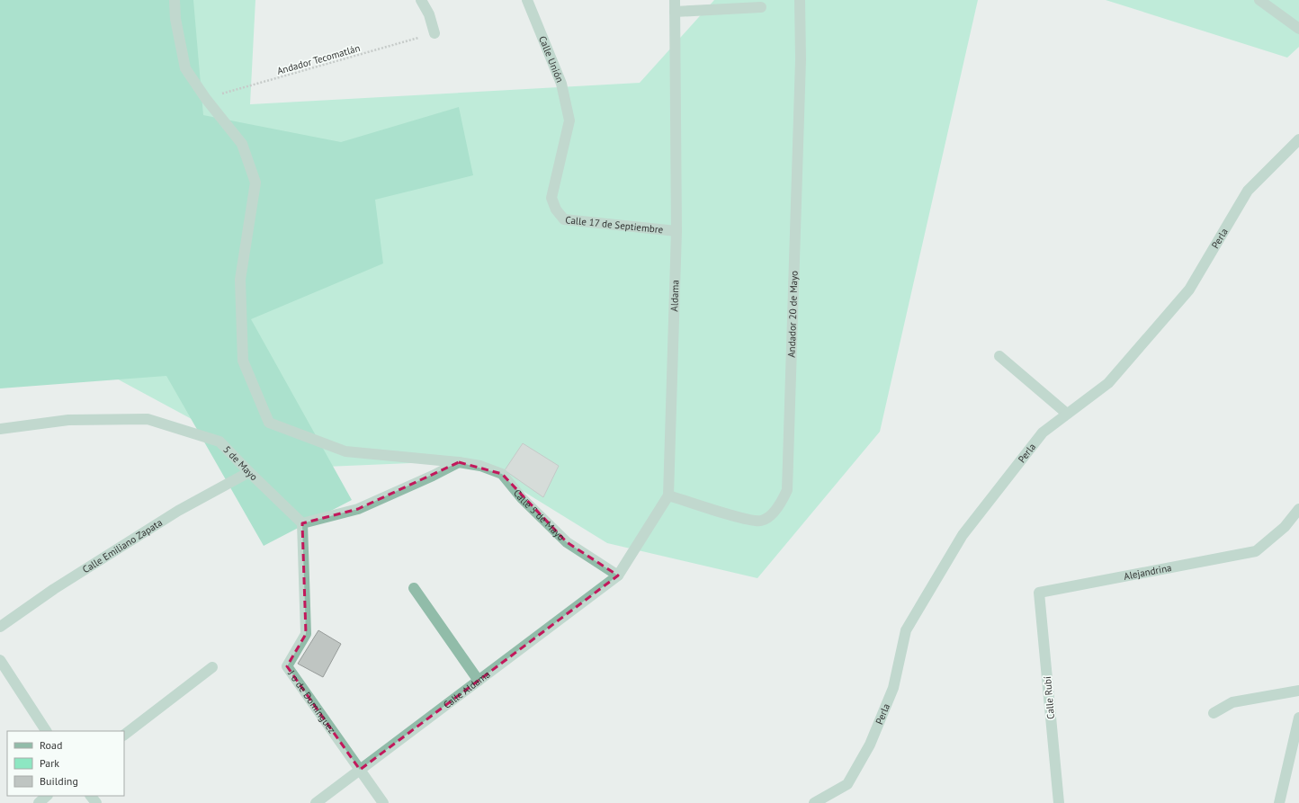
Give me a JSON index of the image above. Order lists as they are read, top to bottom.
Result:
{
  "streets": {
    "street": [
      "Calle Unión",
      "Calle 17 de Septiembre",
      "Perla",
      "Aldama",
      "Andador 20 de Mayo",
      "5 de Mayo",
      "Calle 5 de Mayo",
      "Calle Emiliano Zapata",
      "Alejandrina",
      "Calle Aldama",
      "Calle Rubí",
      "J o de Domínguez"
    ],
    "path": ["Andador Tecomatlán"]
  },
  "crossings": [
    ["Andador Tecomatlán", "Calle 5 de Mayo"],
    ["Calle Unión", "Calle 17 de Septiembre"],
    ["Calle 17 de Septiembre", "Aldama"],
    ["Aldama", "Andador 20 de Mayo"],
    ["5 de Mayo", "Calle Emiliano Zapata"],
    ["5 de Mayo", "J o de Domínguez"],
    ["Calle 5 de Mayo", "Calle Aldama"],
    ["Alejandrina", "Calle Rubí"],
    ["Calle Aldama", "J o de Domínguez"]
  ],
  "legend": ["Road", "Park", "Building"]
}
